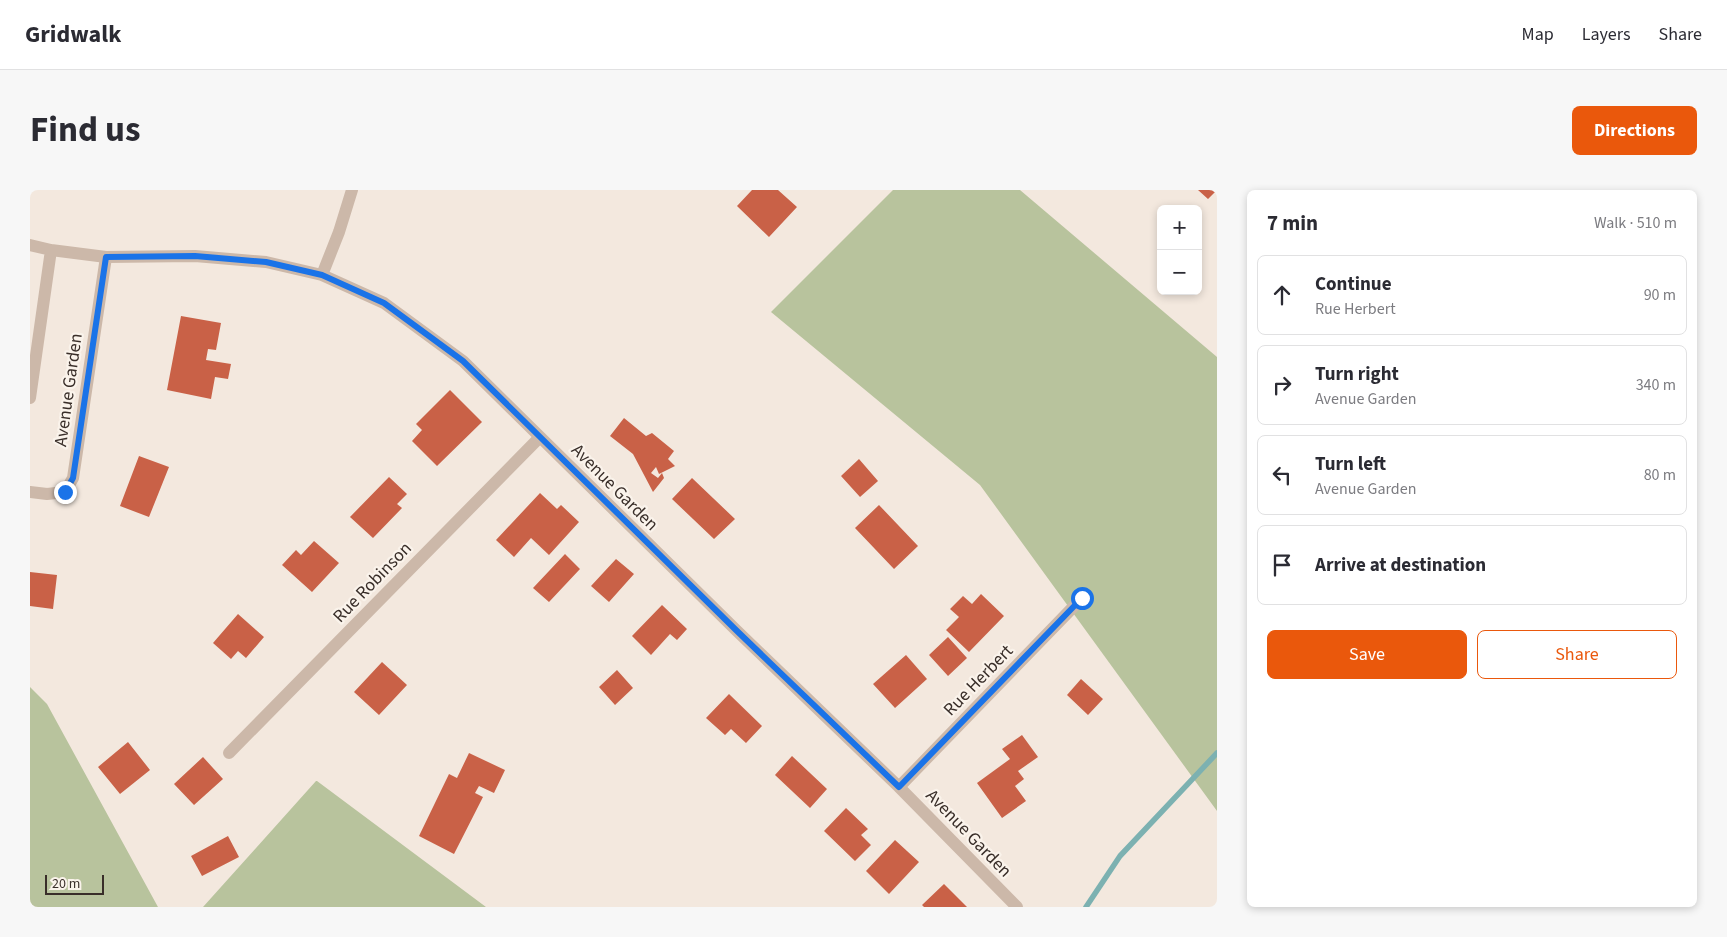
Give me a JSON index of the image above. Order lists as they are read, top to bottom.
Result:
{
  "streets": {
    "street": ["Avenue Garden", "Rue Robinson", "Rue Herbert"]
  },
  "crossings": [
    ["Avenue Garden", "Rue Robinson"],
    ["Avenue Garden", "Rue Herbert"]
  ],
  "scale_bar": "20 m",
  "page": {
    "header": "Gridwalk",
    "nav": ["Map", "Layers", "Share"],
    "title": "Find us",
    "buttons": [
      "Directions",
      ["Save", "Share"]
    ],
    "heading": ["7 min", "Walk · 510 m"],
    "map_buttons": ["+", "−"],
    "list": [
      ["Continue", "Rue Herbert", "90 m"],
      ["Turn right", "Avenue Garden", "340 m"],
      ["Turn left", "Avenue Garden", "80 m"],
      "Arrive at destination"
    ],
    "scale": "20 m"
  }
}
